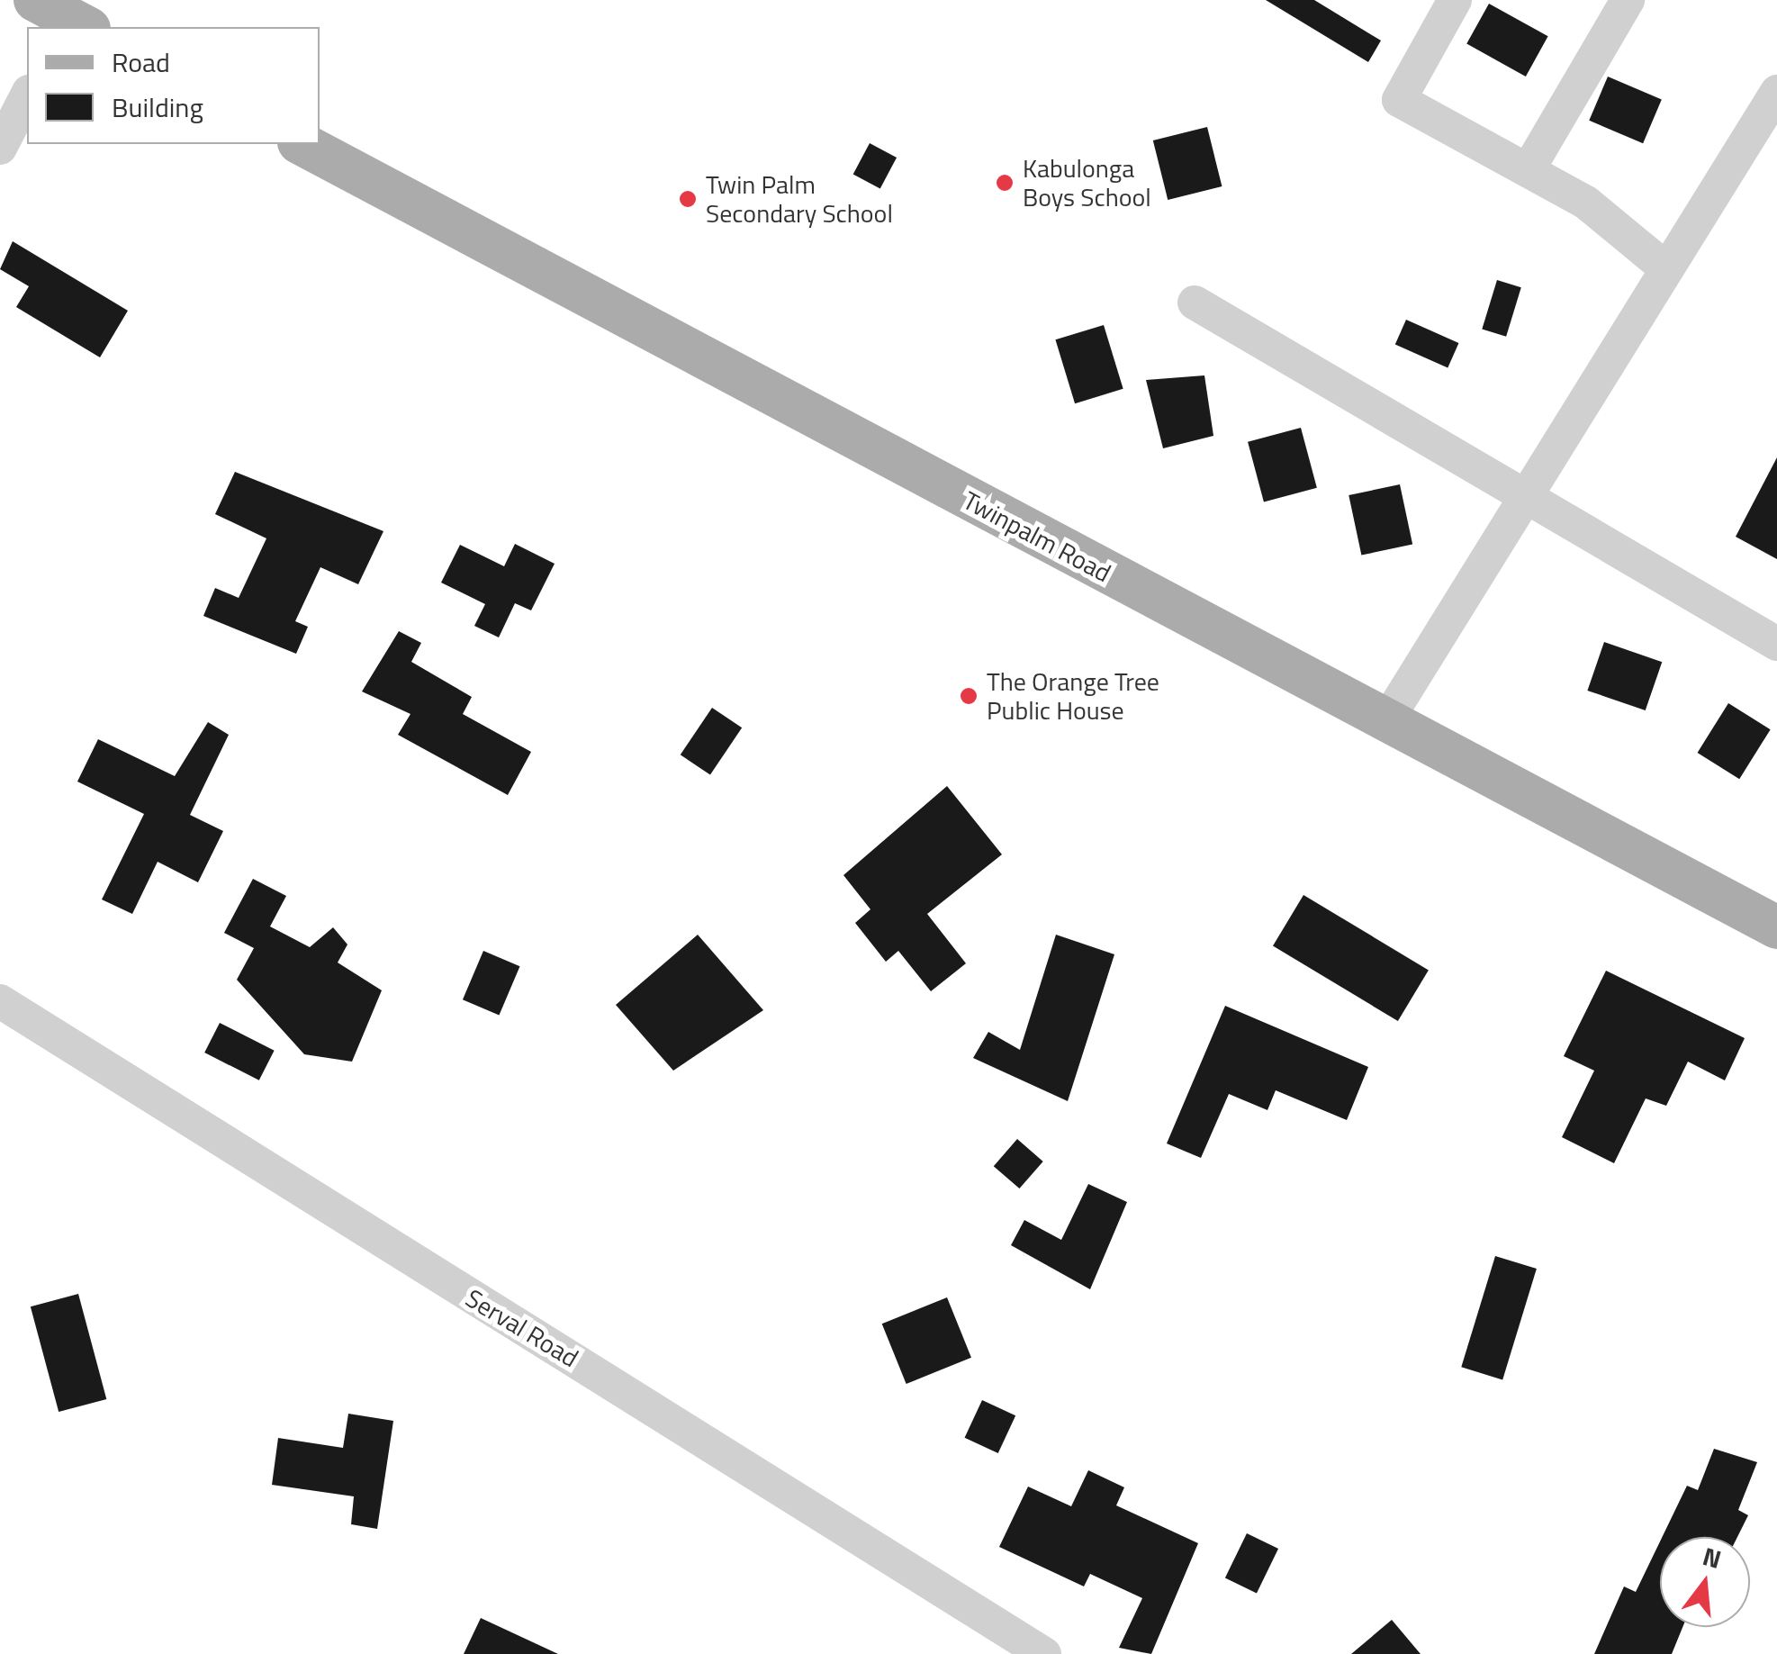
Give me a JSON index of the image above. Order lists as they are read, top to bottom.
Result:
{
  "streets": {
    "main road": ["Twinpalm Road"],
    "street": ["Serval Road"]
  },
  "places": ["Kabulonga Boys School", "Twin Palm Secondary School", "The Orange Tree Public House"],
  "legend": ["Road", "Building"],
  "north": "top"
}
